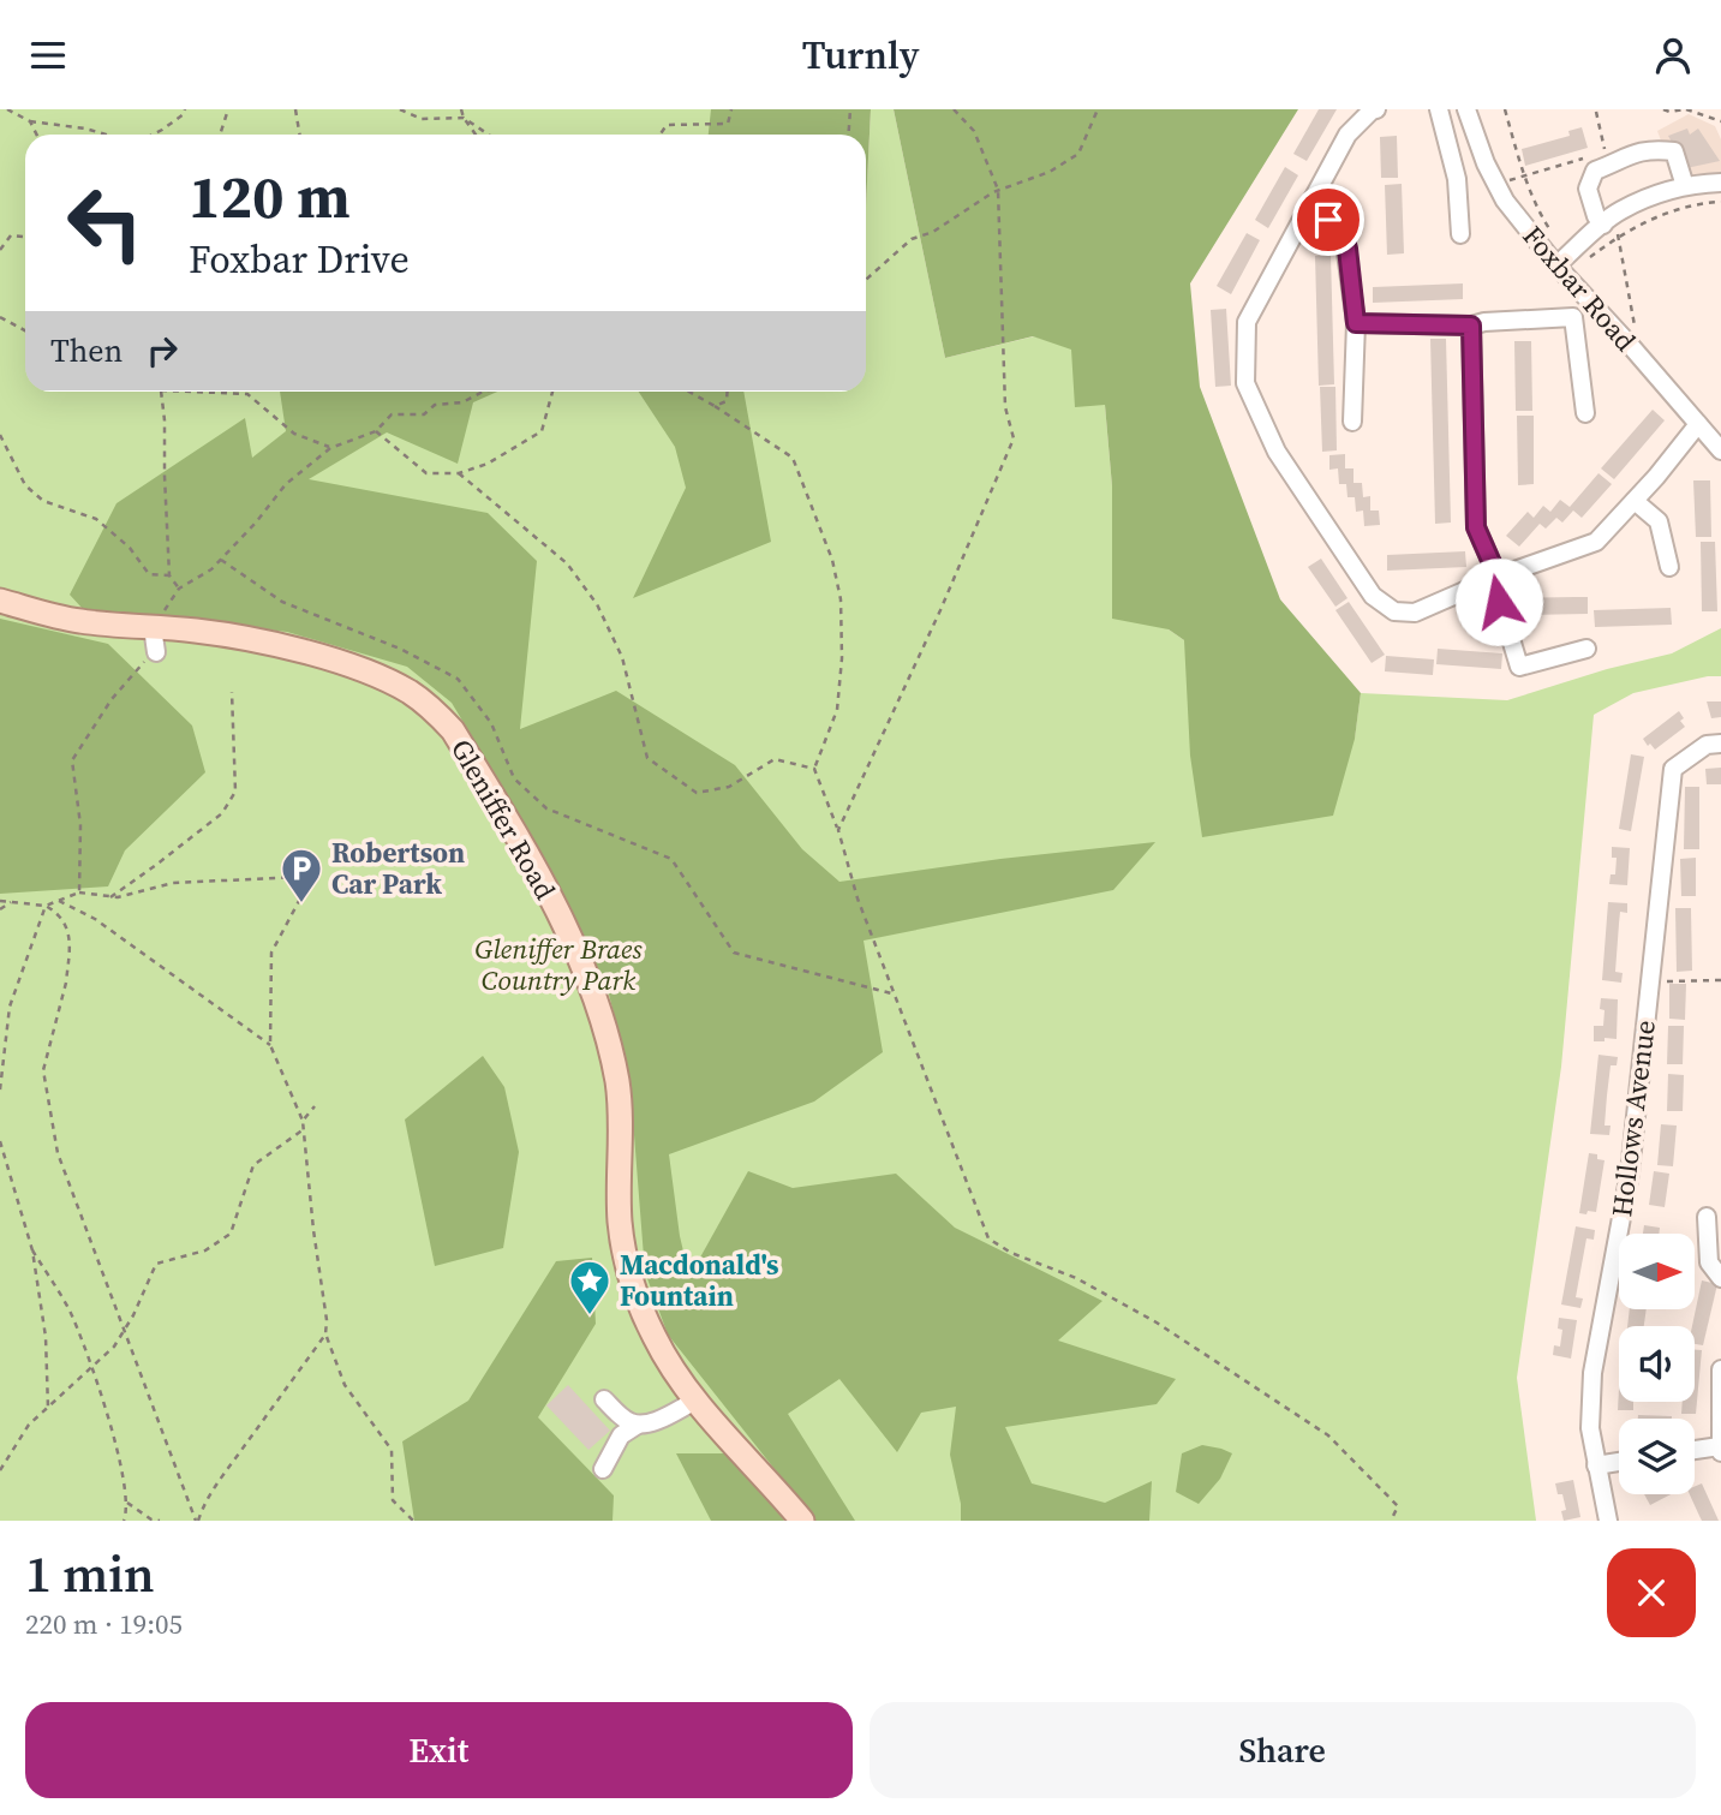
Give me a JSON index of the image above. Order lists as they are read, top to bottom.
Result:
{
  "streets": {
    "main road": ["Gleniffer Road"],
    "street": ["Foxbar Road", "Hollows Avenue"]
  },
  "parks": ["Gleniffer Braes Country Park"],
  "places": {
    "parking": ["Robertson Car Park"],
    "place": ["Macdonald's Fountain"]
  },
  "north": "right",
  "page": {
    "header": "Turnly",
    "turn": ["120 m", "Foxbar Drive"],
    "then": "Then",
    "heading": ["1 min", "220 m · 19:05"],
    "buttons": ["Exit", "Share"]
  }
}
